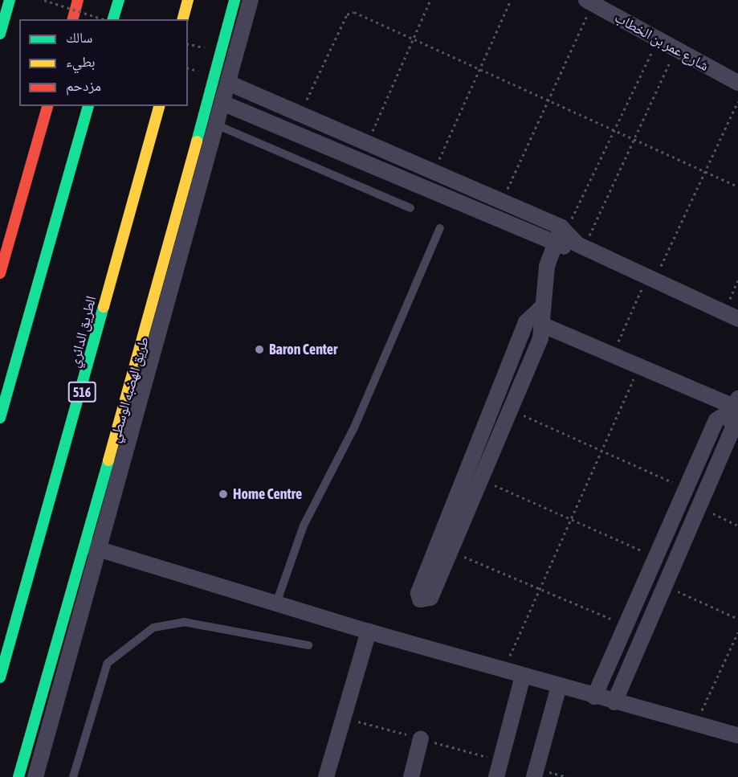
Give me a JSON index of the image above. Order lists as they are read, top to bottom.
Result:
{
  "streets": {
    "main road": ["الطريق الدائري", "طريق الهضبه الوسطي", "516"],
    "street": ["شارع عمر بن الخطاب"]
  },
  "places": ["Baron Center", "Home Centre"],
  "legend": ["سالك", "بطيء", "مزدحم"]
}
